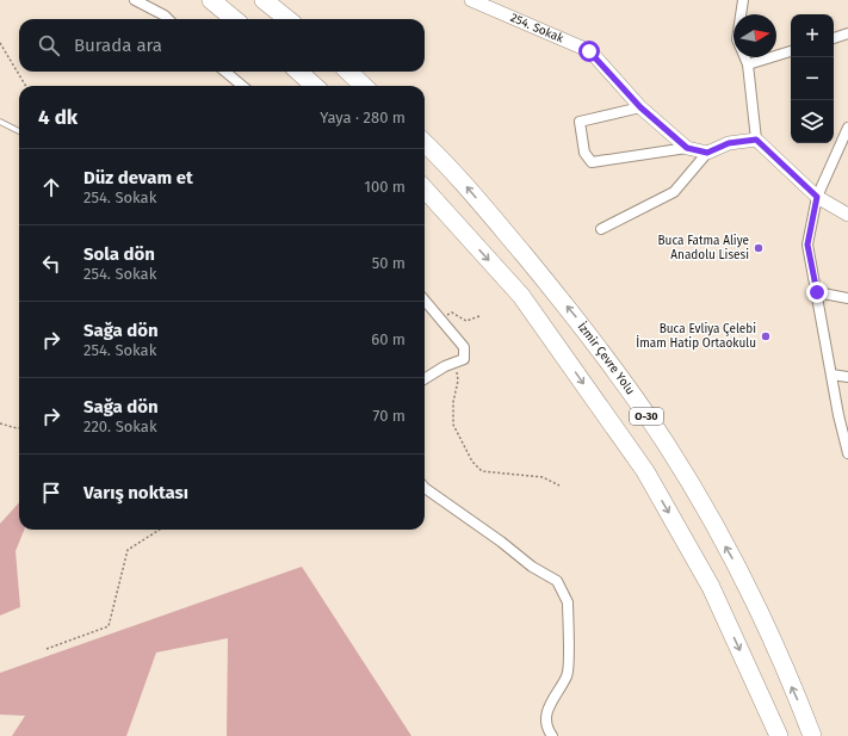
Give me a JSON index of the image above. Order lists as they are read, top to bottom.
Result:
{
  "streets": {
    "highway": ["İzmir Çevre Yolu", "O-30"],
    "street": ["254. Sokak"]
  },
  "places": ["Buca Fatma Aliye Anadolu Lisesi", "Buca Evliya Çelebi İmam Hatip Ortaokulu"],
  "north": "right",
  "page": {
    "map_buttons": ["+", "−"],
    "search": "Burada ara",
    "heading": ["4 dk", "Yaya · 280 m"],
    "list": [
      ["Düz devam et", "254. Sokak", "100 m"],
      ["Sola dön", "254. Sokak", "50 m"],
      ["Sağa dön", "254. Sokak", "60 m"],
      ["Sağa dön", "220. Sokak", "70 m"],
      "Varış noktası"
    ]
  }
}
